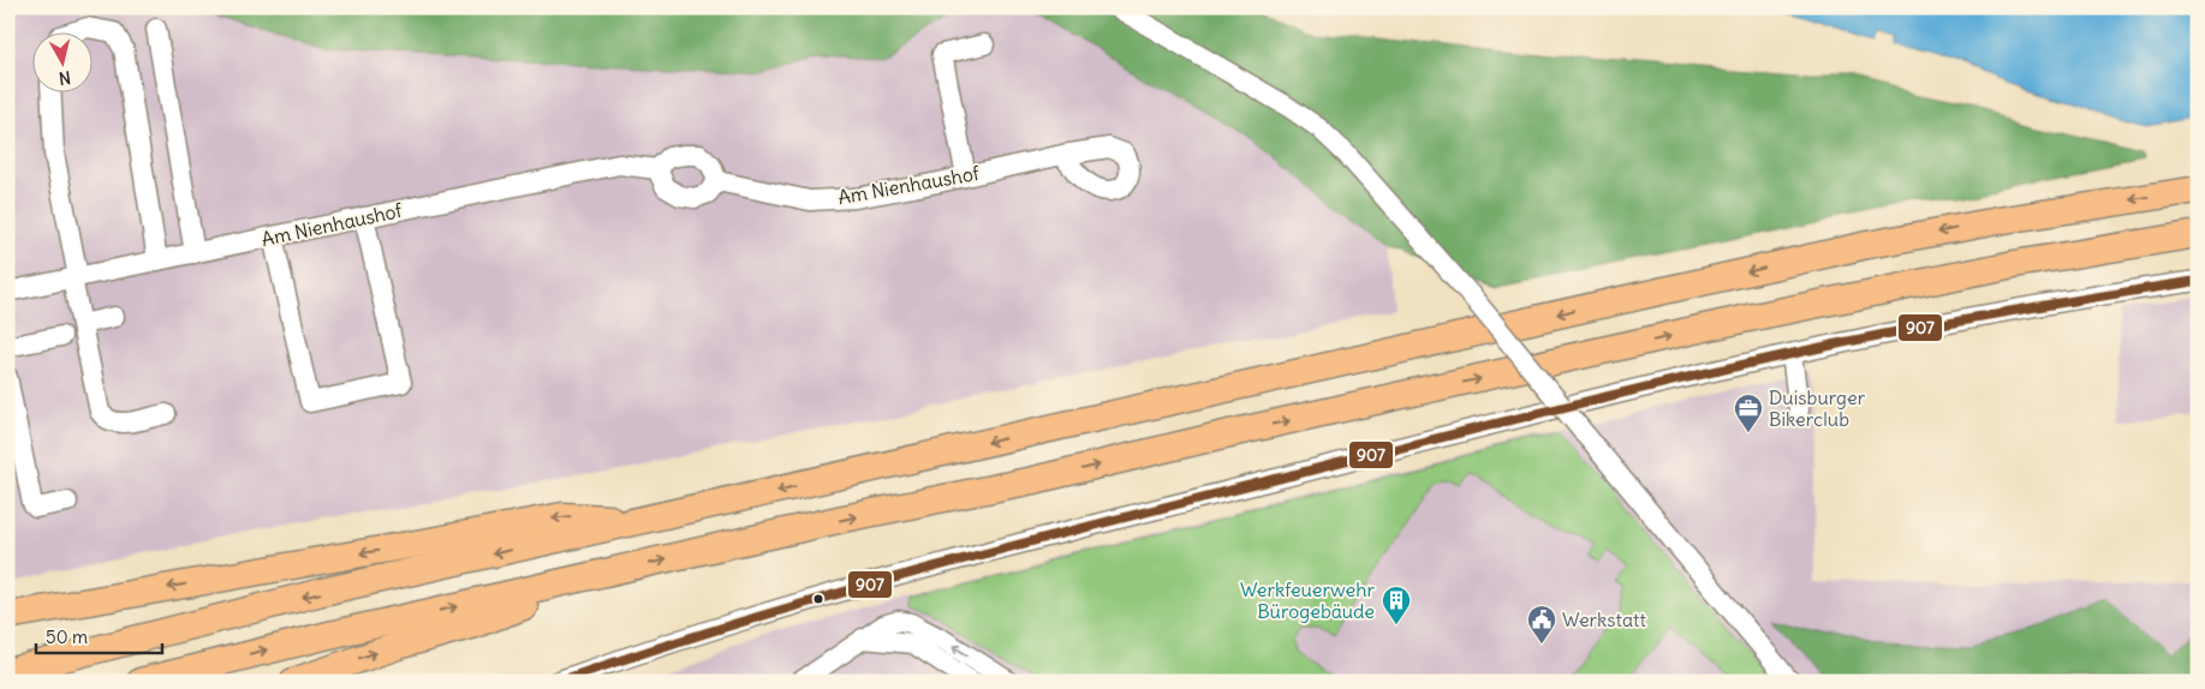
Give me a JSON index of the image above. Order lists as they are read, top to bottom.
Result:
{
  "streets": {
    "street": ["Am Nienhaushof"]
  },
  "places": {
    "office": ["Duisburger Bikerclub"],
    "building": ["Werkfeuerwehr Bürogebäude"],
    "public building": ["Werkstatt"]
  },
  "lines": ["transit line 907"],
  "scale_bar": "50 m",
  "north": "bottom"
}
